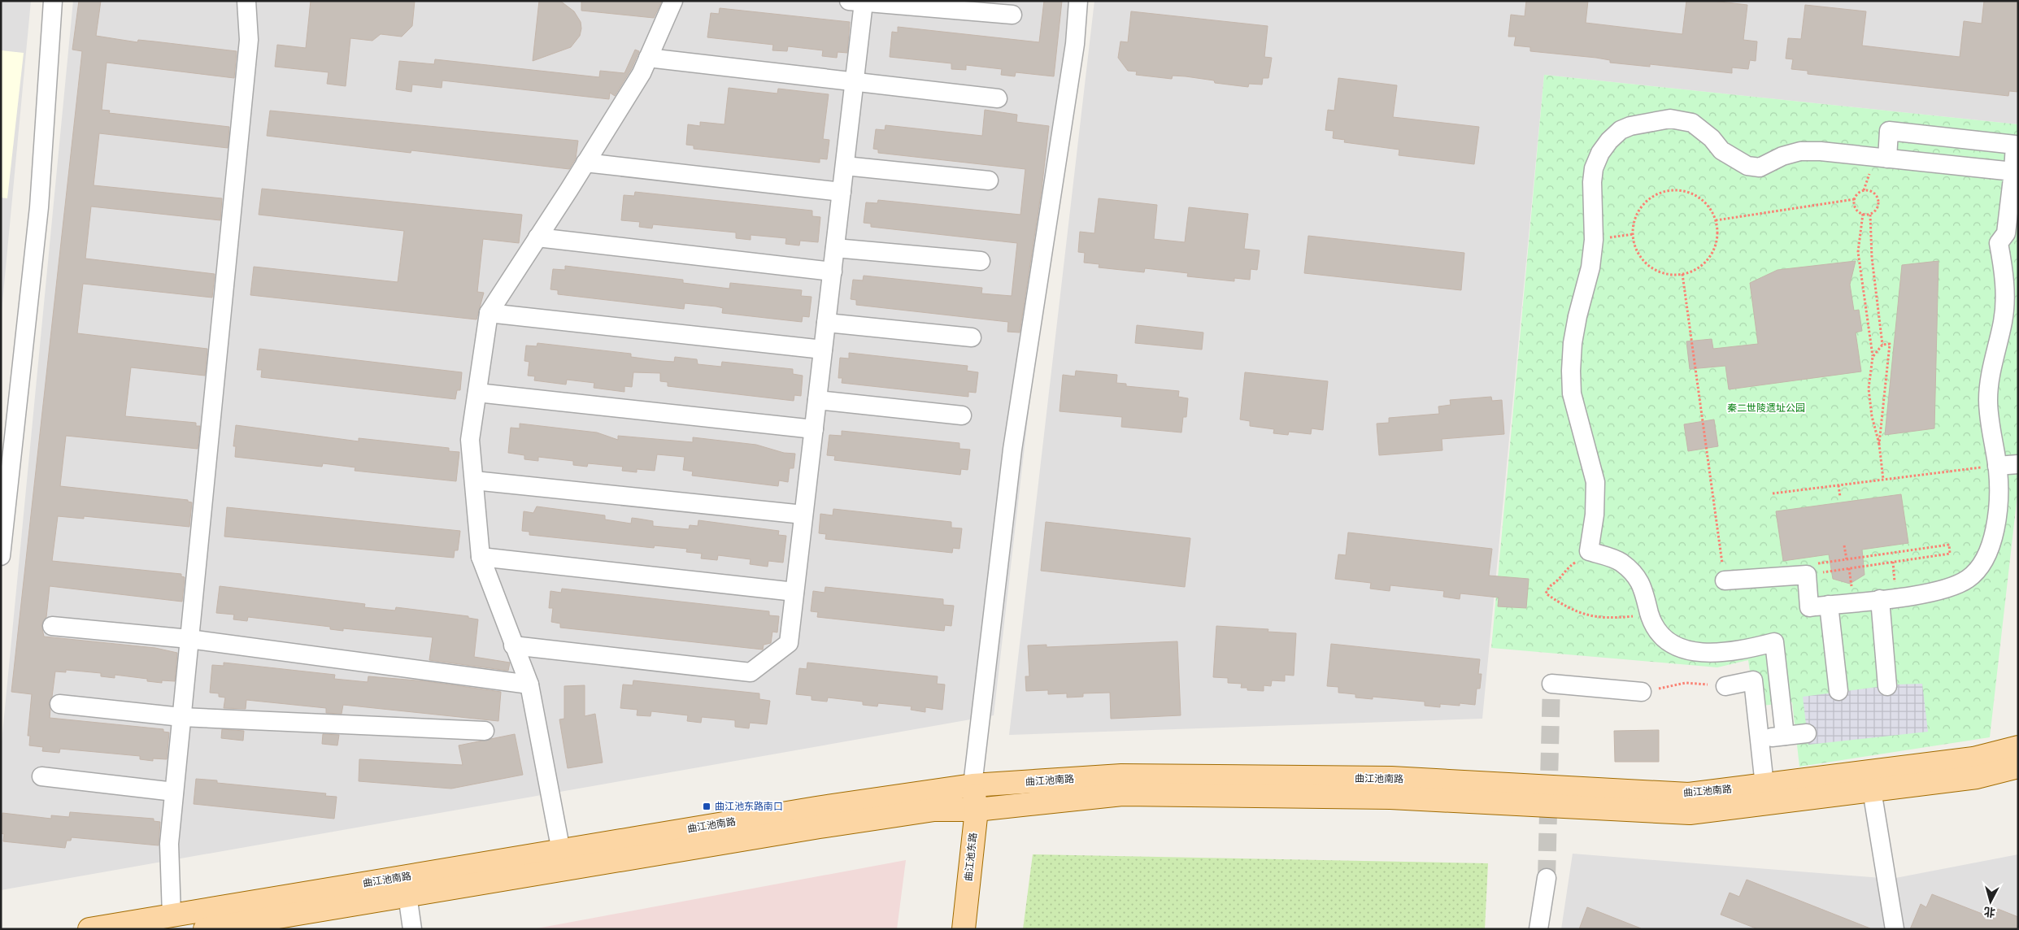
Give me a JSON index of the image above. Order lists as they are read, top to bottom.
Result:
{
  "streets": {
    "main road": ["曲江池南路", "曲江池东路"]
  },
  "crossings": [
    ["曲江池南路", "曲江池东路"]
  ],
  "parks": ["秦二世陵遗址公园"],
  "places": {
    "transit": ["曲江池东路南口"]
  },
  "north": "bottom"
}
